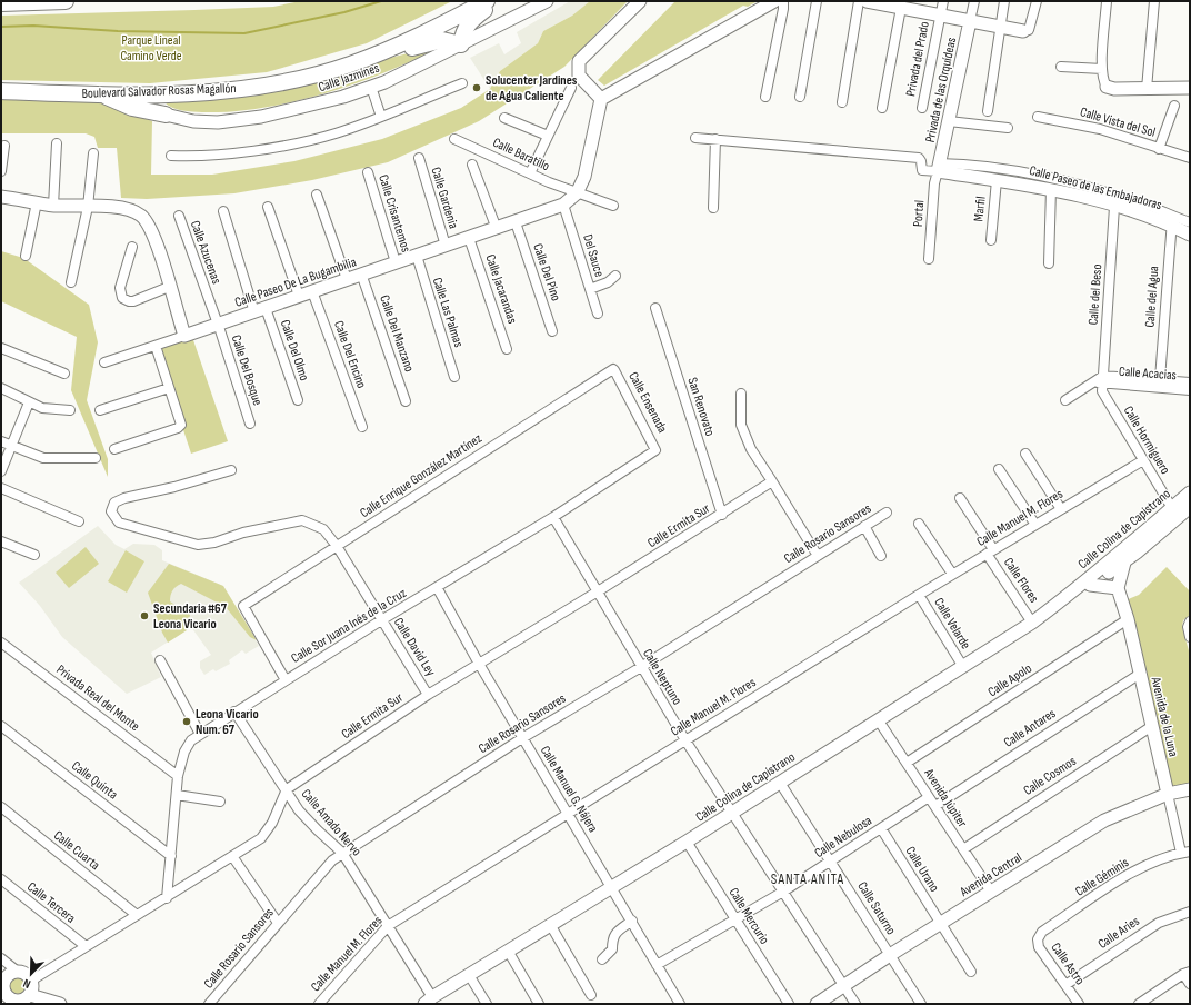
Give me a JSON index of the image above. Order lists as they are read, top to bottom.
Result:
{
  "streets": {
    "highway": ["Boulevard Salvador Rosas Magallón"],
    "street": [
      "Privada del Prado",
      "Calle Jazmines",
      "Privada de las Orquídeas",
      "Calle Vista del Sol",
      "Calle Baratillo",
      "Calle Paseo de las Embajadoras",
      "Calle Gardenia",
      "Marfil",
      "Calle Crisantemos",
      "Portal",
      "Calle Azucenas",
      "Del Sauce",
      "Calle Del Pino",
      "Calle Paseo De La Bugambilia",
      "Calle Jacarandas",
      "Calle del Beso",
      "Calle del Agua",
      "Calle Las Palmas",
      "Calle Del Manzano",
      "Calle Del Olmo",
      "Calle Del Encino",
      "Calle Del Bosque",
      "Calle Acacias",
      "Calle Ensenada",
      "San Renovato",
      "Calle Hormiguero",
      "Calle Enrique González Martínez",
      "Calle Manuel M. Flores",
      "Calle Ermita Sur",
      "Calle Colina de Capistrano",
      "Calle Rosario Sansores",
      "Calle Flores",
      "Calle Velarde",
      "Calle Sor Juana Inés de la Cruz",
      "Calle David Ley",
      "Calle Neptuno",
      "Calle Apolo",
      "Privada Real del Monte",
      "Avenida de la Luna",
      "Calle Antares",
      "Calle Cosmos",
      "Calle Quinta",
      "Calle Manuel G. Nájera",
      "Avenida Júpiter",
      "Calle Amado Nervo",
      "Calle Nebulosa",
      "Calle Cuarta",
      "Calle Urano",
      "Avenida Central",
      "Calle Géminis",
      "Calle Tercera",
      "Calle Saturno",
      "Calle Mercurio",
      "Calle Aries",
      "Calle Astro"
    ]
  },
  "crossings": [
    ["Privada de las Orquídeas", "Calle Paseo de las Embajadoras"],
    ["Privada de las Orquídeas", "Portal"],
    ["Calle Baratillo", "Calle Paseo De La Bugambilia"],
    ["Calle Paseo de las Embajadoras", "Marfil"],
    ["Calle Paseo de las Embajadoras", "Portal"],
    ["Calle Paseo de las Embajadoras", "Calle del Beso"],
    ["Calle Paseo de las Embajadoras", "Calle del Agua"],
    ["Calle Gardenia", "Calle Paseo De La Bugambilia"],
    ["Calle Crisantemos", "Calle Paseo De La Bugambilia"],
    ["Calle Azucenas", "Calle Paseo De La Bugambilia"],
    ["Calle Azucenas", "Calle Del Bosque"],
    ["Del Sauce", "Calle Paseo De La Bugambilia"],
    ["Calle Del Pino", "Calle Paseo De La Bugambilia"],
    ["Calle Paseo De La Bugambilia", "Calle Jacarandas"],
    ["Calle Paseo De La Bugambilia", "Calle Las Palmas"],
    ["Calle Paseo De La Bugambilia", "Calle Del Manzano"],
    ["Calle Paseo De La Bugambilia", "Calle Del Olmo"],
    ["Calle Paseo De La Bugambilia", "Calle Del Encino"],
    ["Calle Paseo De La Bugambilia", "Calle Del Bosque"],
    ["Calle del Beso", "Calle Acacias"],
    ["Calle del Beso", "Calle Hormiguero"],
    ["Calle del Agua", "Calle Acacias"],
    ["Calle Acacias", "Calle Hormiguero"],
    ["Calle Ensenada", "Calle Enrique González Martínez"],
    ["Calle Ensenada", "Calle Sor Juana Inés de la Cruz"],
    ["San Renovato", "Calle Ermita Sur"],
    ["Calle Hormiguero", "Calle Manuel M. Flores"],
    ["Calle Hormiguero", "Calle Colina de Capistrano"],
    ["Calle Enrique González Martínez", "Calle Sor Juana Inés de la Cruz"],
    ["Calle Enrique González Martínez", "Calle David Ley"],
    ["Calle Manuel M. Flores", "Calle Flores"],
    ["Calle Manuel M. Flores", "Calle Velarde"],
    ["Calle Manuel M. Flores", "Calle Neptuno"],
    ["Calle Manuel M. Flores", "Calle Manuel G. Nájera"],
    ["Calle Manuel M. Flores", "Calle Amado Nervo"],
    ["Calle Ermita Sur", "Calle David Ley"],
    ["Calle Ermita Sur", "Calle Neptuno"],
    ["Calle Ermita Sur", "Calle Manuel G. Nájera"],
    ["Calle Ermita Sur", "Calle Amado Nervo"],
    ["Calle Colina de Capistrano", "Calle Flores"],
    ["Calle Colina de Capistrano", "Calle Velarde"],
    ["Calle Colina de Capistrano", "Calle Neptuno"],
    ["Calle Colina de Capistrano", "Calle Manuel G. Nájera"],
    ["Calle Colina de Capistrano", "Avenida Júpiter"],
    ["Calle Colina de Capistrano", "Calle Amado Nervo"],
    ["Calle Colina de Capistrano", "Calle Saturno"],
    ["Calle Colina de Capistrano", "Calle Mercurio"],
    ["Calle Rosario Sansores", "Calle Neptuno"],
    ["Calle Rosario Sansores", "Calle Manuel G. Nájera"],
    ["Calle Rosario Sansores", "Calle Amado Nervo"],
    ["Calle Sor Juana Inés de la Cruz", "Calle David Ley"],
    ["Calle Sor Juana Inés de la Cruz", "Calle Neptuno"],
    ["Calle Sor Juana Inés de la Cruz", "Privada Real del Monte"],
    ["Calle Sor Juana Inés de la Cruz", "Calle Quinta"],
    ["Calle Sor Juana Inés de la Cruz", "Calle Manuel G. Nájera"],
    ["Calle Sor Juana Inés de la Cruz", "Calle Amado Nervo"],
    ["Calle Neptuno", "Calle Nebulosa"],
    ["Calle Neptuno", "Avenida Central"],
    ["Calle Apolo", "Avenida de la Luna"],
    ["Calle Apolo", "Avenida Júpiter"],
    ["Avenida de la Luna", "Calle Antares"],
    ["Avenida de la Luna", "Calle Cosmos"],
    ["Avenida de la Luna", "Avenida Central"],
    ["Avenida de la Luna", "Calle Géminis"],
    ["Calle Antares", "Avenida Júpiter"],
    ["Calle Cosmos", "Avenida Júpiter"],
    ["Calle Manuel G. Nájera", "Calle Nebulosa"],
    ["Avenida Júpiter", "Calle Nebulosa"],
    ["Avenida Júpiter", "Avenida Central"],
    ["Calle Nebulosa", "Calle Urano"],
    ["Calle Nebulosa", "Calle Saturno"],
    ["Calle Nebulosa", "Calle Mercurio"],
    ["Calle Urano", "Avenida Central"],
    ["Avenida Central", "Calle Saturno"],
    ["Calle Géminis", "Calle Astro"],
    ["Calle Aries", "Calle Astro"]
  ],
  "districts": ["SANTA ANITA"],
  "parks": ["Parque Lineal Camino Verde"],
  "places": ["Solucenter Jardines de Agua Caliente", "Secundaria #67 Leona Vicario", "Leona Vicario Num. 67"],
  "north": "bottom left"
}
